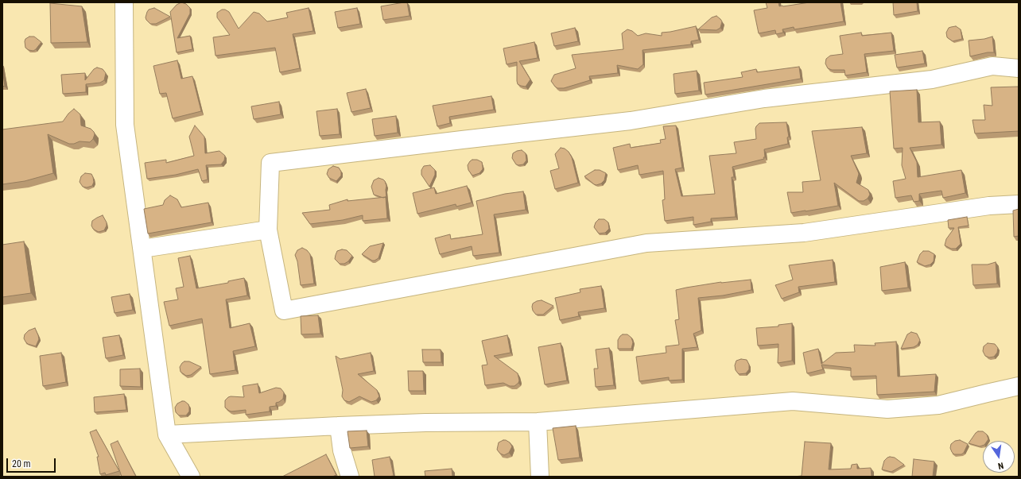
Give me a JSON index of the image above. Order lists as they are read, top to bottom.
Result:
{
  "scale_bar": "20 m",
  "north": "bottom"
}
